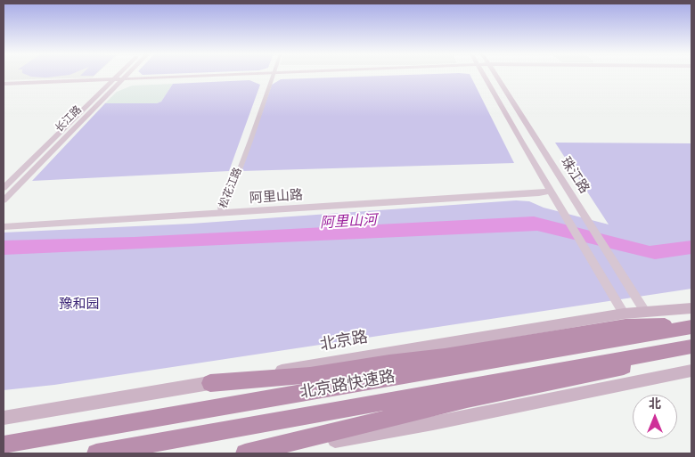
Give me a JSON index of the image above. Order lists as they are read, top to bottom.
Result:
{
  "streets": {
    "highway": ["北京路快速路"],
    "main road": ["北京路"],
    "street": [
      "长江路",
      "珠江路",
      "松花江路",
      "阿里山路"
    ]
  },
  "crossings": [
    ["珠江路", "阿里山路"],
    ["珠江路", "北京路"],
    ["松花江路", "阿里山路"]
  ],
  "water": ["阿里山河"],
  "parks": ["豫和园"],
  "north": "top"
}
